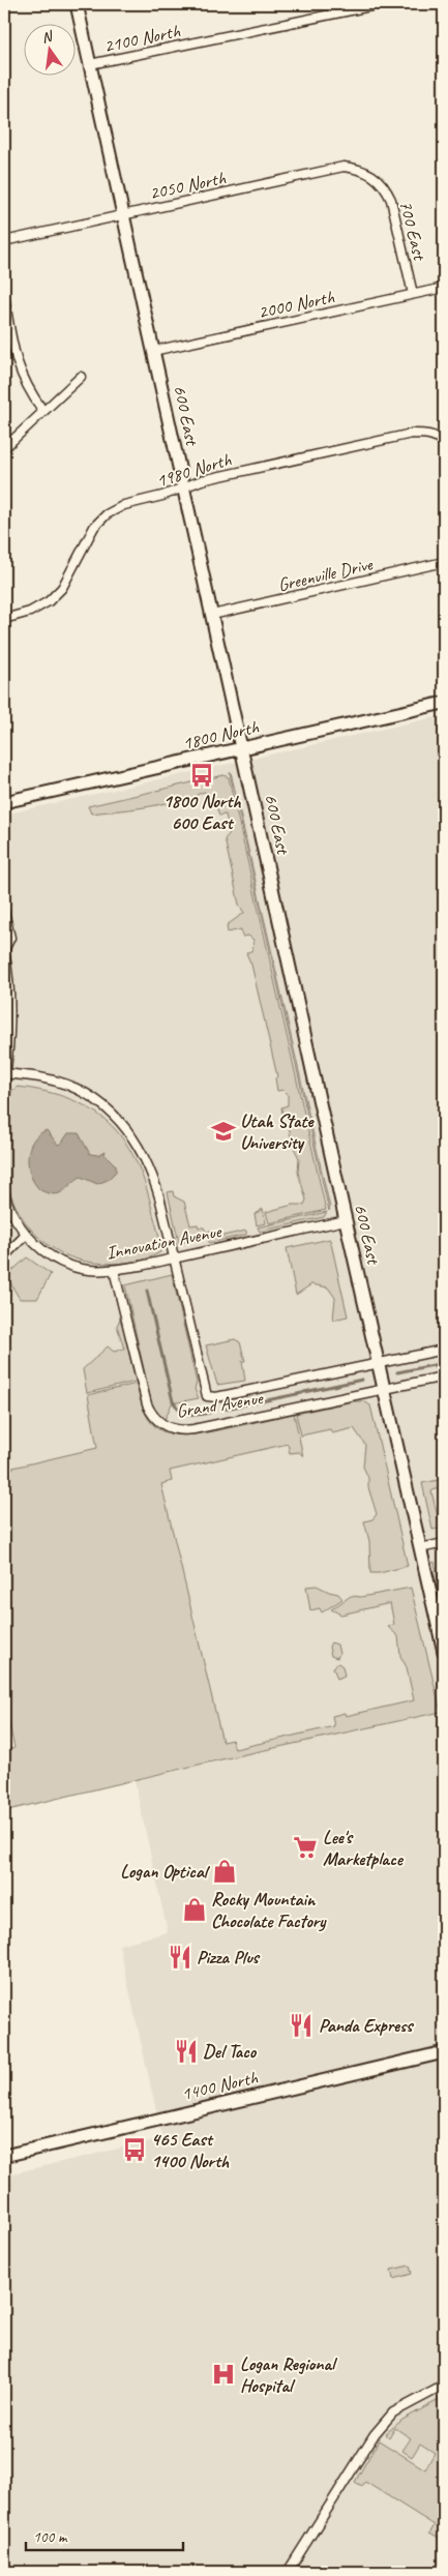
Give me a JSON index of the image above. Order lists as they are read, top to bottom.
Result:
{
  "streets": {
    "street": [
      "2100 North",
      "2050 North",
      "700 East",
      "2000 North",
      "600 East",
      "1980 North",
      "Greenville Drive",
      "1800 North",
      "Innovation Avenue",
      "Grand Avenue",
      "1400 North"
    ]
  },
  "crossings": [
    ["2100 North", "600 East"],
    ["2050 North", "700 East"],
    ["2050 North", "600 East"],
    ["700 East", "2000 North"],
    ["2000 North", "600 East"],
    ["600 East", "1980 North"],
    ["600 East", "Greenville Drive"],
    ["600 East", "1800 North"],
    ["600 East", "Innovation Avenue"],
    ["600 East", "Grand Avenue"],
    ["Innovation Avenue", "Grand Avenue"]
  ],
  "places": {
    "bus stop": ["1800 North 600 East", "465 East 1400 North"],
    "school or university": ["Utah State University"],
    "supermarket": ["Lee's Marketplace"],
    "shop": ["Logan Optical", "Rocky Mountain Chocolate Factory"],
    "restaurant": ["Pizza Plus", "Panda Express", "Del Taco"],
    "hospital": ["Logan Regional Hospital"]
  },
  "scale_bar": "100 m",
  "north": "top"
}
